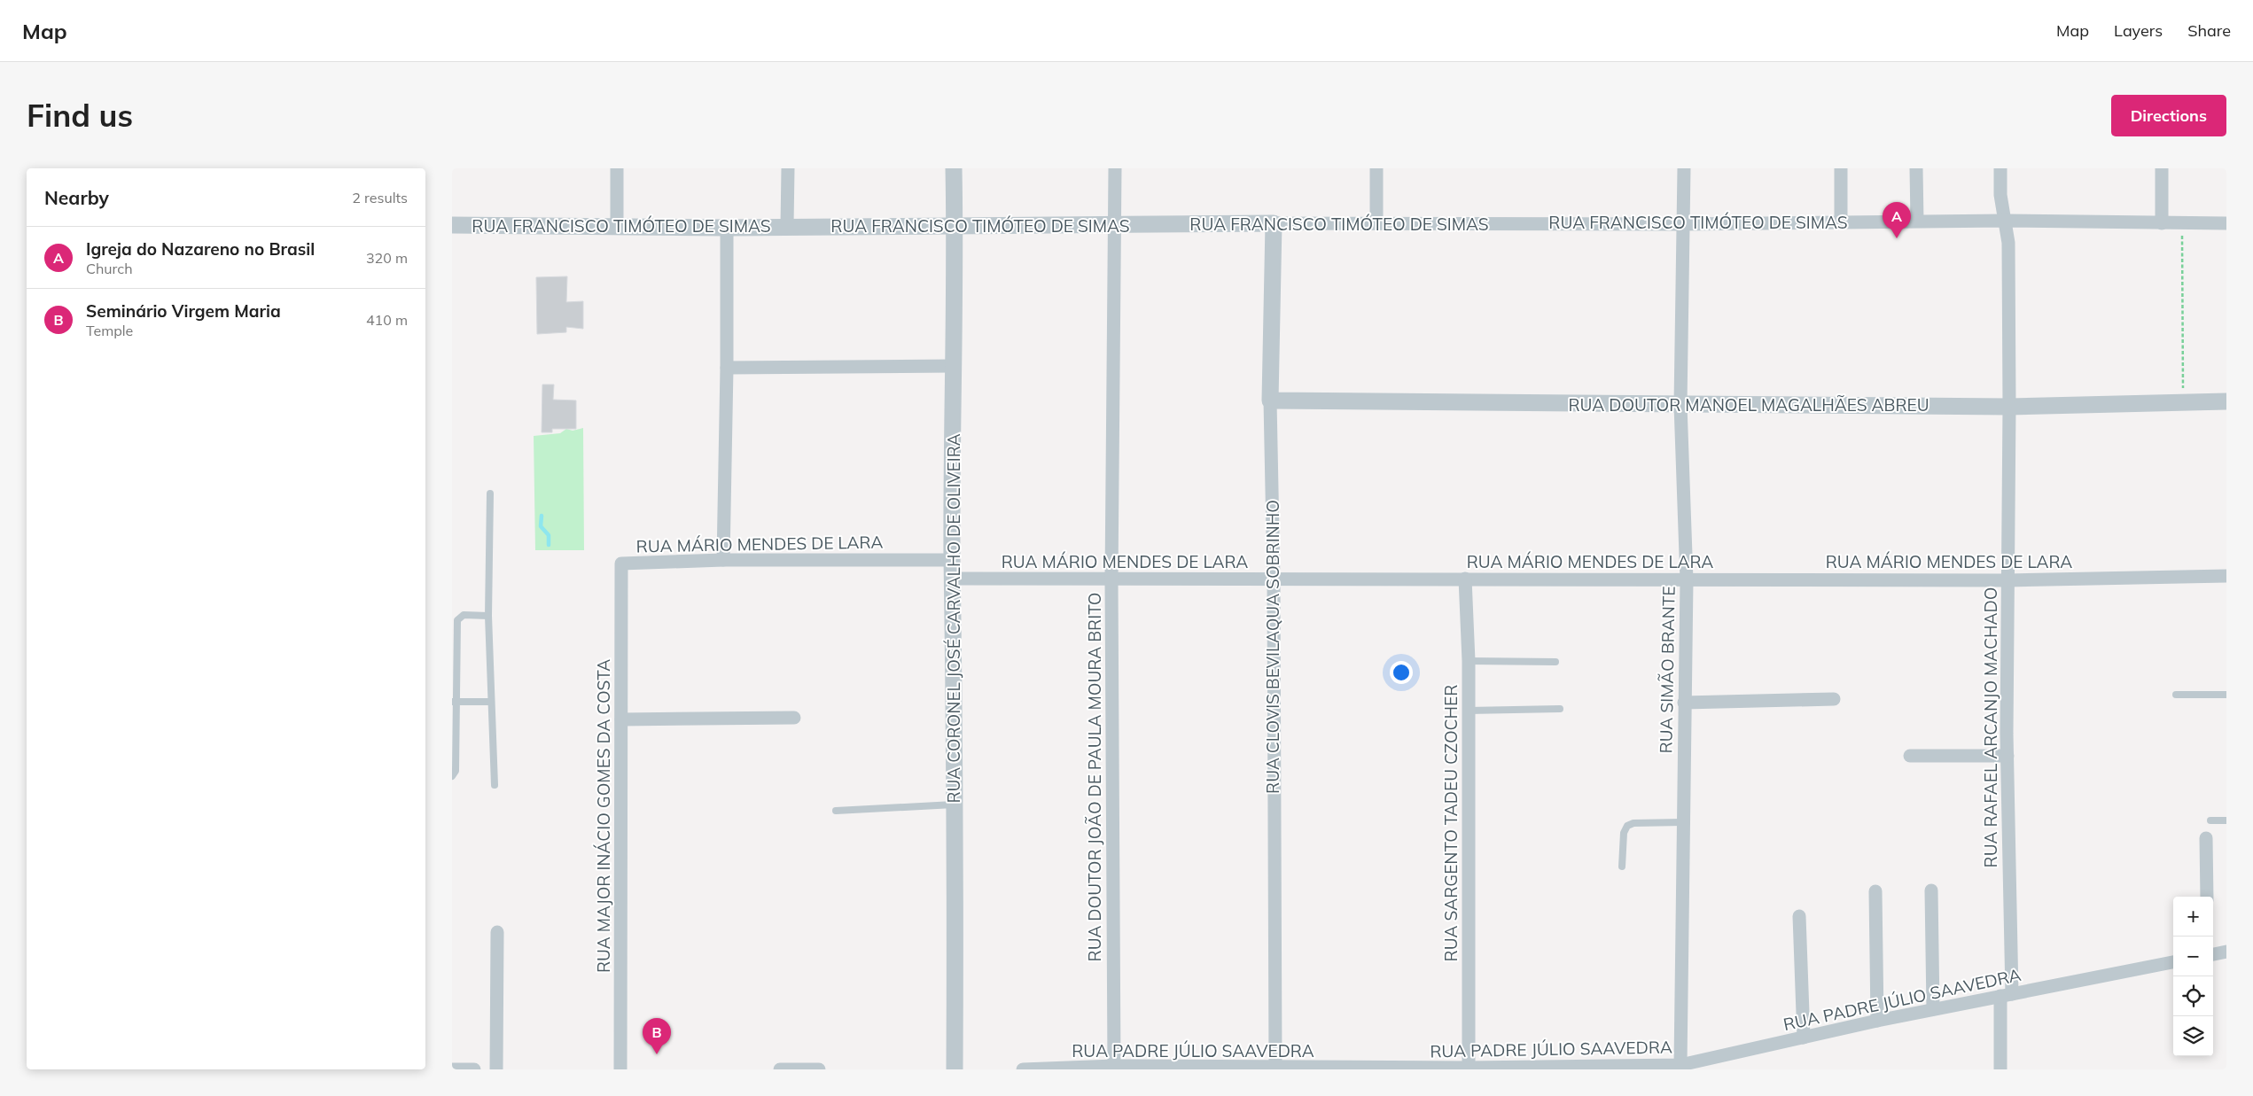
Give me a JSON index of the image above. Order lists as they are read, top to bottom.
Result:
{
  "streets": {
    "street": [
      "RUA FRANCISCO TIMÓTEO DE SIMAS",
      "RUA DOUTOR MANOEL MAGALHÃES ABREU",
      "RUA MÁRIO MENDES DE LARA",
      "RUA CORONEL JOSÉ CARVALHO DE OLIVEIRA",
      "RUA CLOVIS BEVILAQUA SOBRINHO",
      "RUA SIMÃO BRANTE",
      "RUA RAFAEL ARCANJO MACHADO",
      "RUA DOUTOR JOÃO DE PAULA MOURA BRITO",
      "RUA MAJOR INÁCIO GOMES DA COSTA",
      "RUA SARGENTO TADEU CZOCHER",
      "RUA PADRE JÚLIO SAAVEDRA"
    ]
  },
  "crossings": [
    ["RUA FRANCISCO TIMÓTEO DE SIMAS", "RUA CORONEL JOSÉ CARVALHO DE OLIVEIRA"],
    ["RUA FRANCISCO TIMÓTEO DE SIMAS", "RUA CLOVIS BEVILAQUA SOBRINHO"],
    ["RUA FRANCISCO TIMÓTEO DE SIMAS", "RUA SIMÃO BRANTE"],
    ["RUA FRANCISCO TIMÓTEO DE SIMAS", "RUA RAFAEL ARCANJO MACHADO"],
    ["RUA FRANCISCO TIMÓTEO DE SIMAS", "RUA DOUTOR JOÃO DE PAULA MOURA BRITO"],
    ["RUA DOUTOR MANOEL MAGALHÃES ABREU", "RUA CLOVIS BEVILAQUA SOBRINHO"],
    ["RUA DOUTOR MANOEL MAGALHÃES ABREU", "RUA SIMÃO BRANTE"],
    ["RUA DOUTOR MANOEL MAGALHÃES ABREU", "RUA RAFAEL ARCANJO MACHADO"],
    ["RUA MÁRIO MENDES DE LARA", "RUA CORONEL JOSÉ CARVALHO DE OLIVEIRA"],
    ["RUA MÁRIO MENDES DE LARA", "RUA CLOVIS BEVILAQUA SOBRINHO"],
    ["RUA MÁRIO MENDES DE LARA", "RUA SIMÃO BRANTE"],
    ["RUA MÁRIO MENDES DE LARA", "RUA RAFAEL ARCANJO MACHADO"],
    ["RUA MÁRIO MENDES DE LARA", "RUA DOUTOR JOÃO DE PAULA MOURA BRITO"],
    ["RUA MÁRIO MENDES DE LARA", "RUA MAJOR INÁCIO GOMES DA COSTA"],
    ["RUA MÁRIO MENDES DE LARA", "RUA SARGENTO TADEU CZOCHER"],
    ["RUA CLOVIS BEVILAQUA SOBRINHO", "RUA PADRE JÚLIO SAAVEDRA"],
    ["RUA SIMÃO BRANTE", "RUA PADRE JÚLIO SAAVEDRA"],
    ["RUA RAFAEL ARCANJO MACHADO", "RUA PADRE JÚLIO SAAVEDRA"],
    ["RUA DOUTOR JOÃO DE PAULA MOURA BRITO", "RUA PADRE JÚLIO SAAVEDRA"],
    ["RUA SARGENTO TADEU CZOCHER", "RUA PADRE JÚLIO SAAVEDRA"]
  ],
  "page": {
    "header": "Map",
    "nav": ["Map", "Layers", "Share"],
    "buttons": "Directions",
    "title": "Find us",
    "heading": ["Nearby", "2 results"],
    "pins": ["A", "B"],
    "list": [
      {
        "mark": "A",
        "name": "Igreja do Nazareno no Brasil",
        "note": "Church",
        "value": "320 m"
      },
      {
        "mark": "B",
        "name": "Seminário Virgem Maria",
        "note": "Temple",
        "value": "410 m"
      }
    ],
    "map_buttons": ["+", "−"]
  }
}
